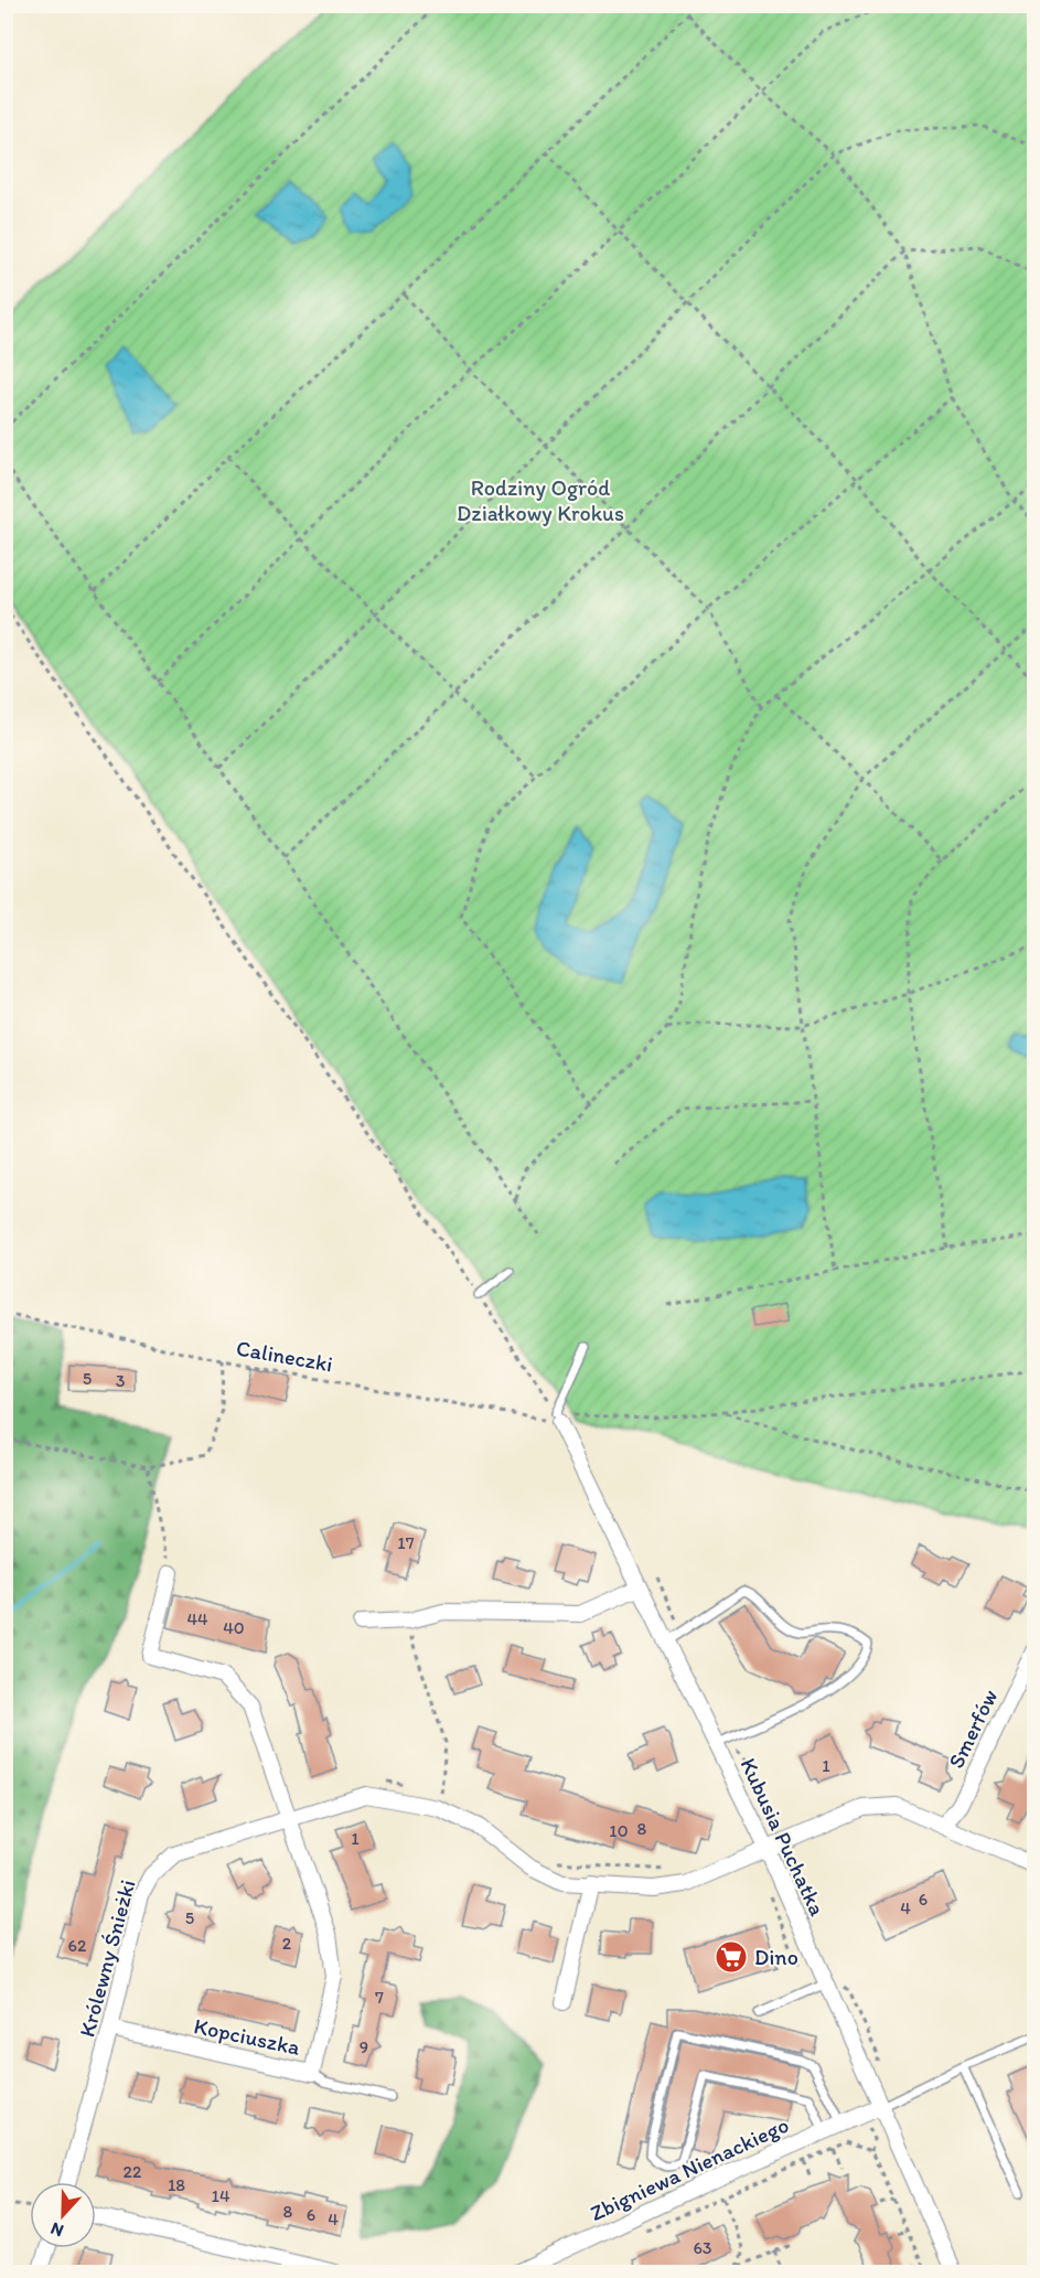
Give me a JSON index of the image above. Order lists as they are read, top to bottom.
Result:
{
  "streets": {
    "street": [
      "Smerfów",
      "Kubusia Puchatka",
      "Królewny Śnieżki",
      "Kopciuszka",
      "Zbigniewa Nienackiego"
    ],
    "path": ["Calineczki"]
  },
  "crossings": [
    ["Calineczki", "Kubusia Puchatka"],
    ["Smerfów", "Królewny Śnieżki"],
    ["Kubusia Puchatka", "Królewny Śnieżki"],
    ["Kubusia Puchatka", "Zbigniewa Nienackiego"],
    ["Królewny Śnieżki", "Kopciuszka"]
  ],
  "parks": ["Rodziny Ogród Działkowy Krokus"],
  "places": {
    "supermarket": ["Dino"]
  },
  "house_numbers": [
    "5",
    "3",
    "17",
    "44",
    "40",
    "1",
    "8",
    "10",
    "1",
    "6",
    "4",
    "5",
    "2",
    "62",
    "7",
    "9",
    "22",
    "18",
    "14",
    "8",
    "6",
    "4",
    "63"
  ],
  "north": "bottom"
}
